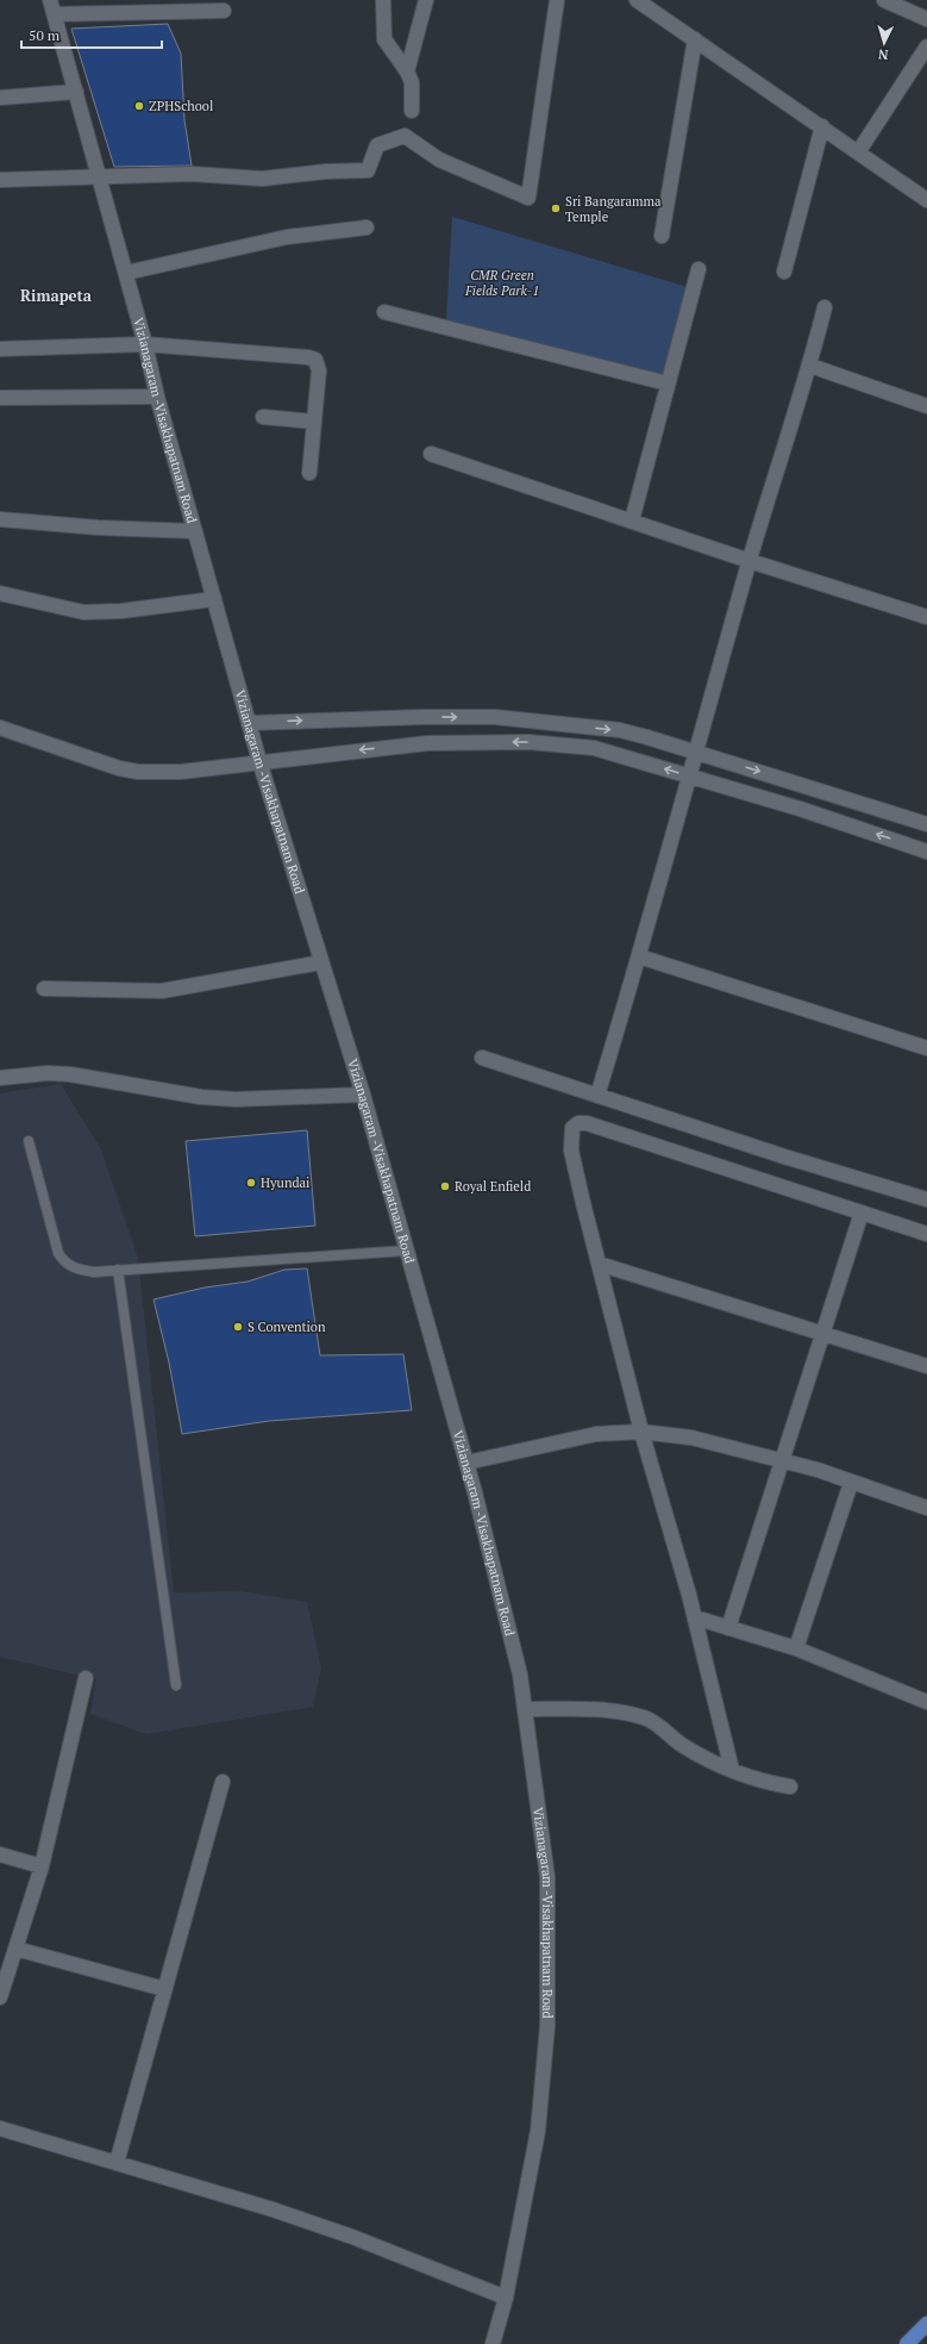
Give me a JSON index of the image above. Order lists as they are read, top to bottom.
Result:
{
  "streets": {
    "street": ["Vizianagaram -Visakhapatnam Road"]
  },
  "districts": ["Rimapeta"],
  "parks": ["CMR Green Fields Park-1"],
  "places": [
    "ZPHSchool",
    "Sri Bangaramma Temple",
    "Hyundai",
    "Royal Enfield",
    "S Convention"
  ],
  "scale_bar": "50 m",
  "north": "bottom"
}
